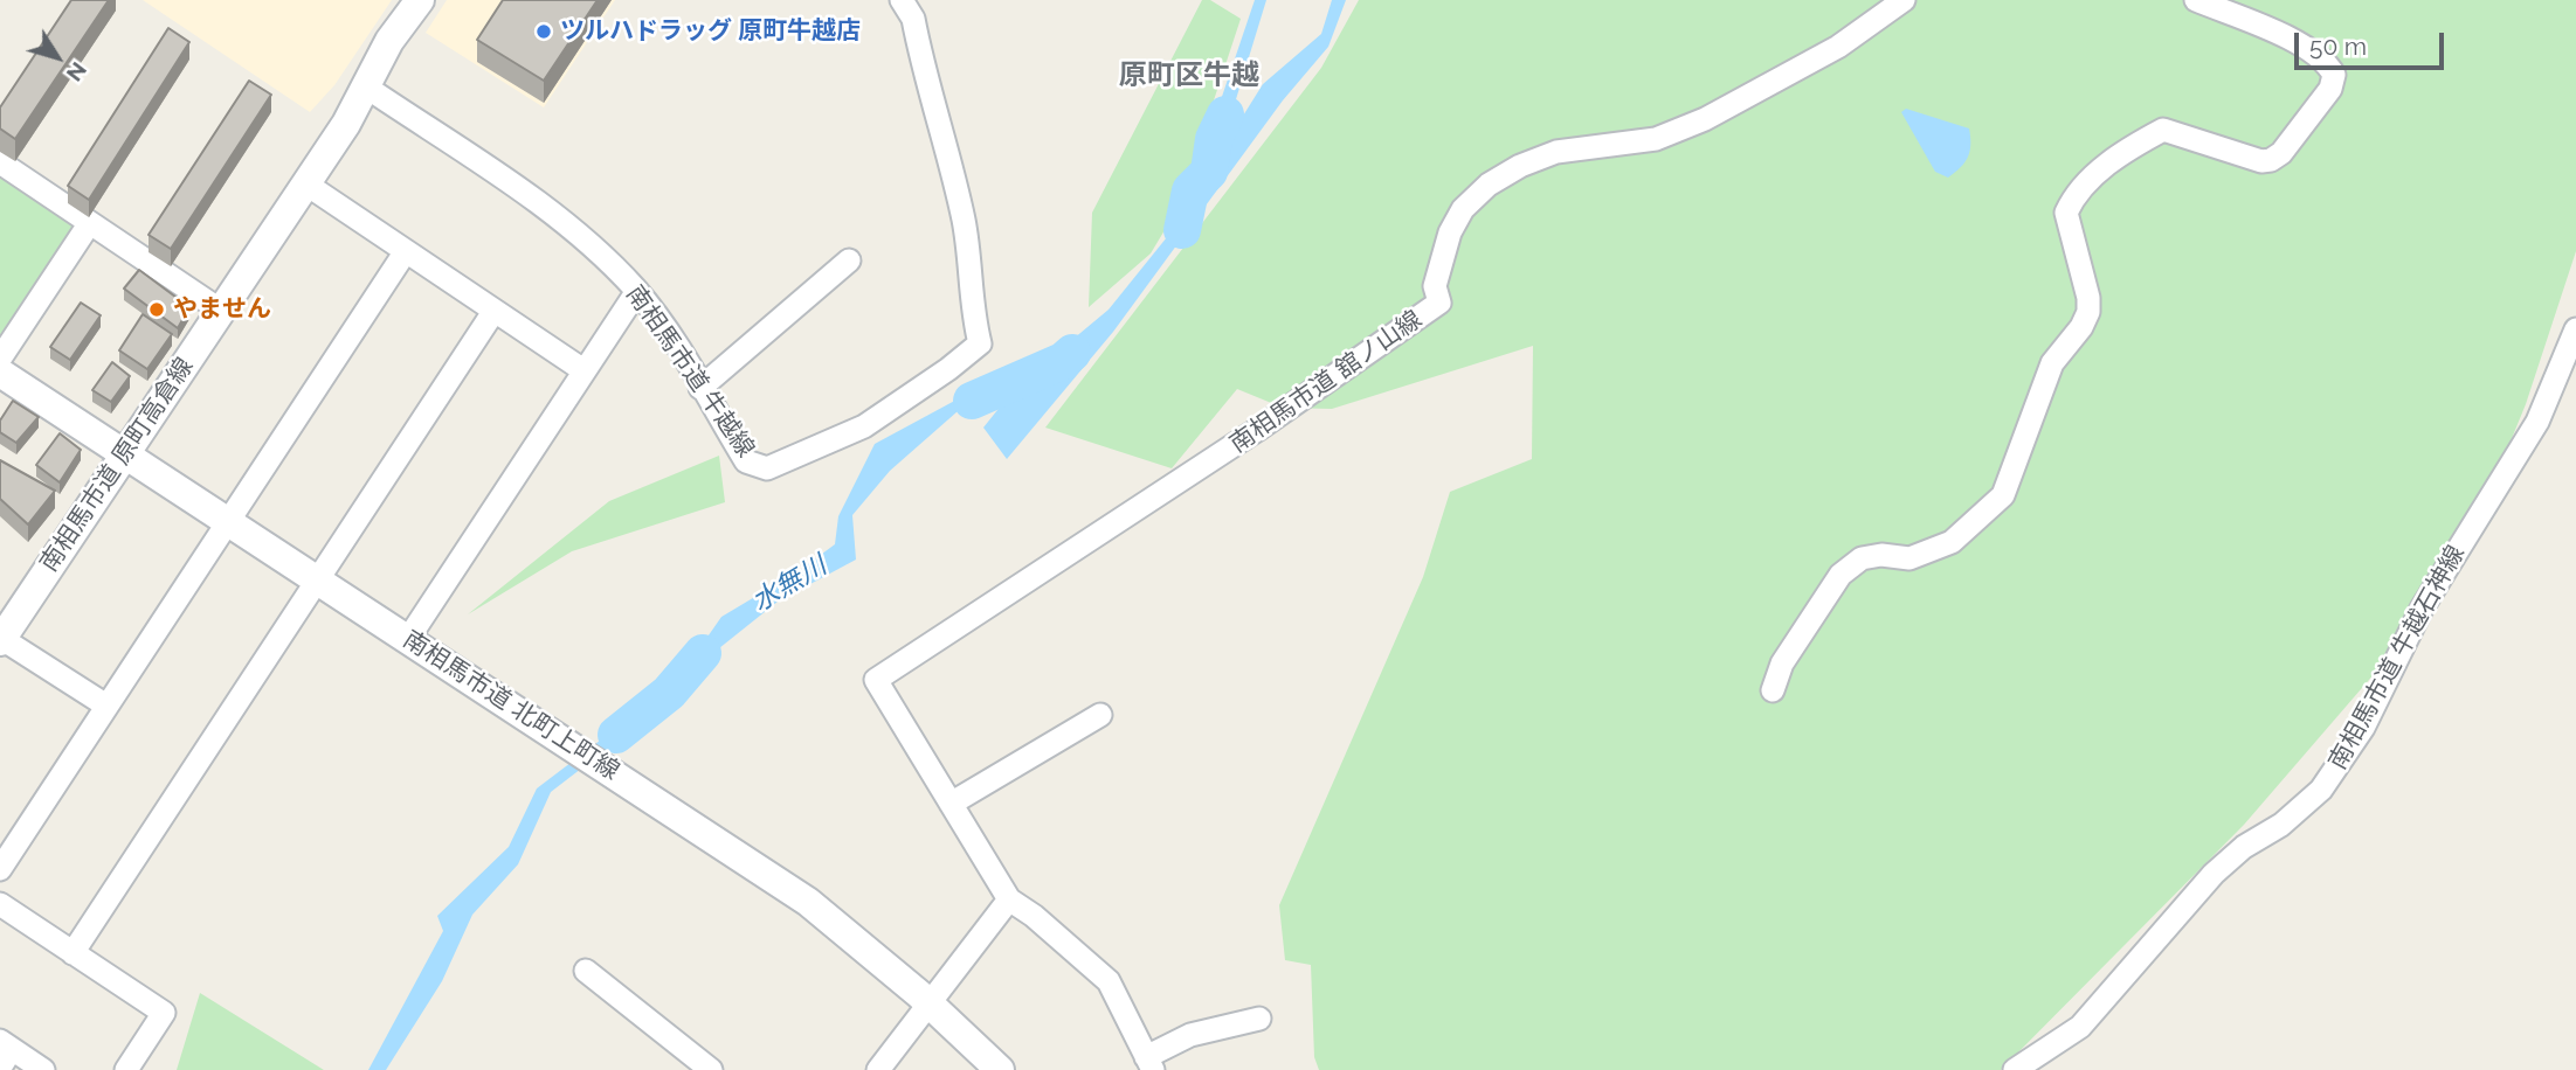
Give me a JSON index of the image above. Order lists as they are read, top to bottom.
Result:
{
  "streets": {
    "street": [
      "南相馬市道 牛越線",
      "南相馬市道 舘ノ山線",
      "南相馬市道 原町高倉線",
      "南相馬市道 牛越石神線",
      "南相馬市道 北町上町線"
    ]
  },
  "crossings": [
    ["南相馬市道 牛越線", "南相馬市道 原町高倉線"],
    ["南相馬市道 原町高倉線", "南相馬市道 北町上町線"]
  ],
  "districts": ["原町区牛越"],
  "water": ["水無川"],
  "places": ["ツルハドラッグ 原町牛越店", "やません"],
  "scale_bar": "50 m",
  "north": "bottom right"
}
